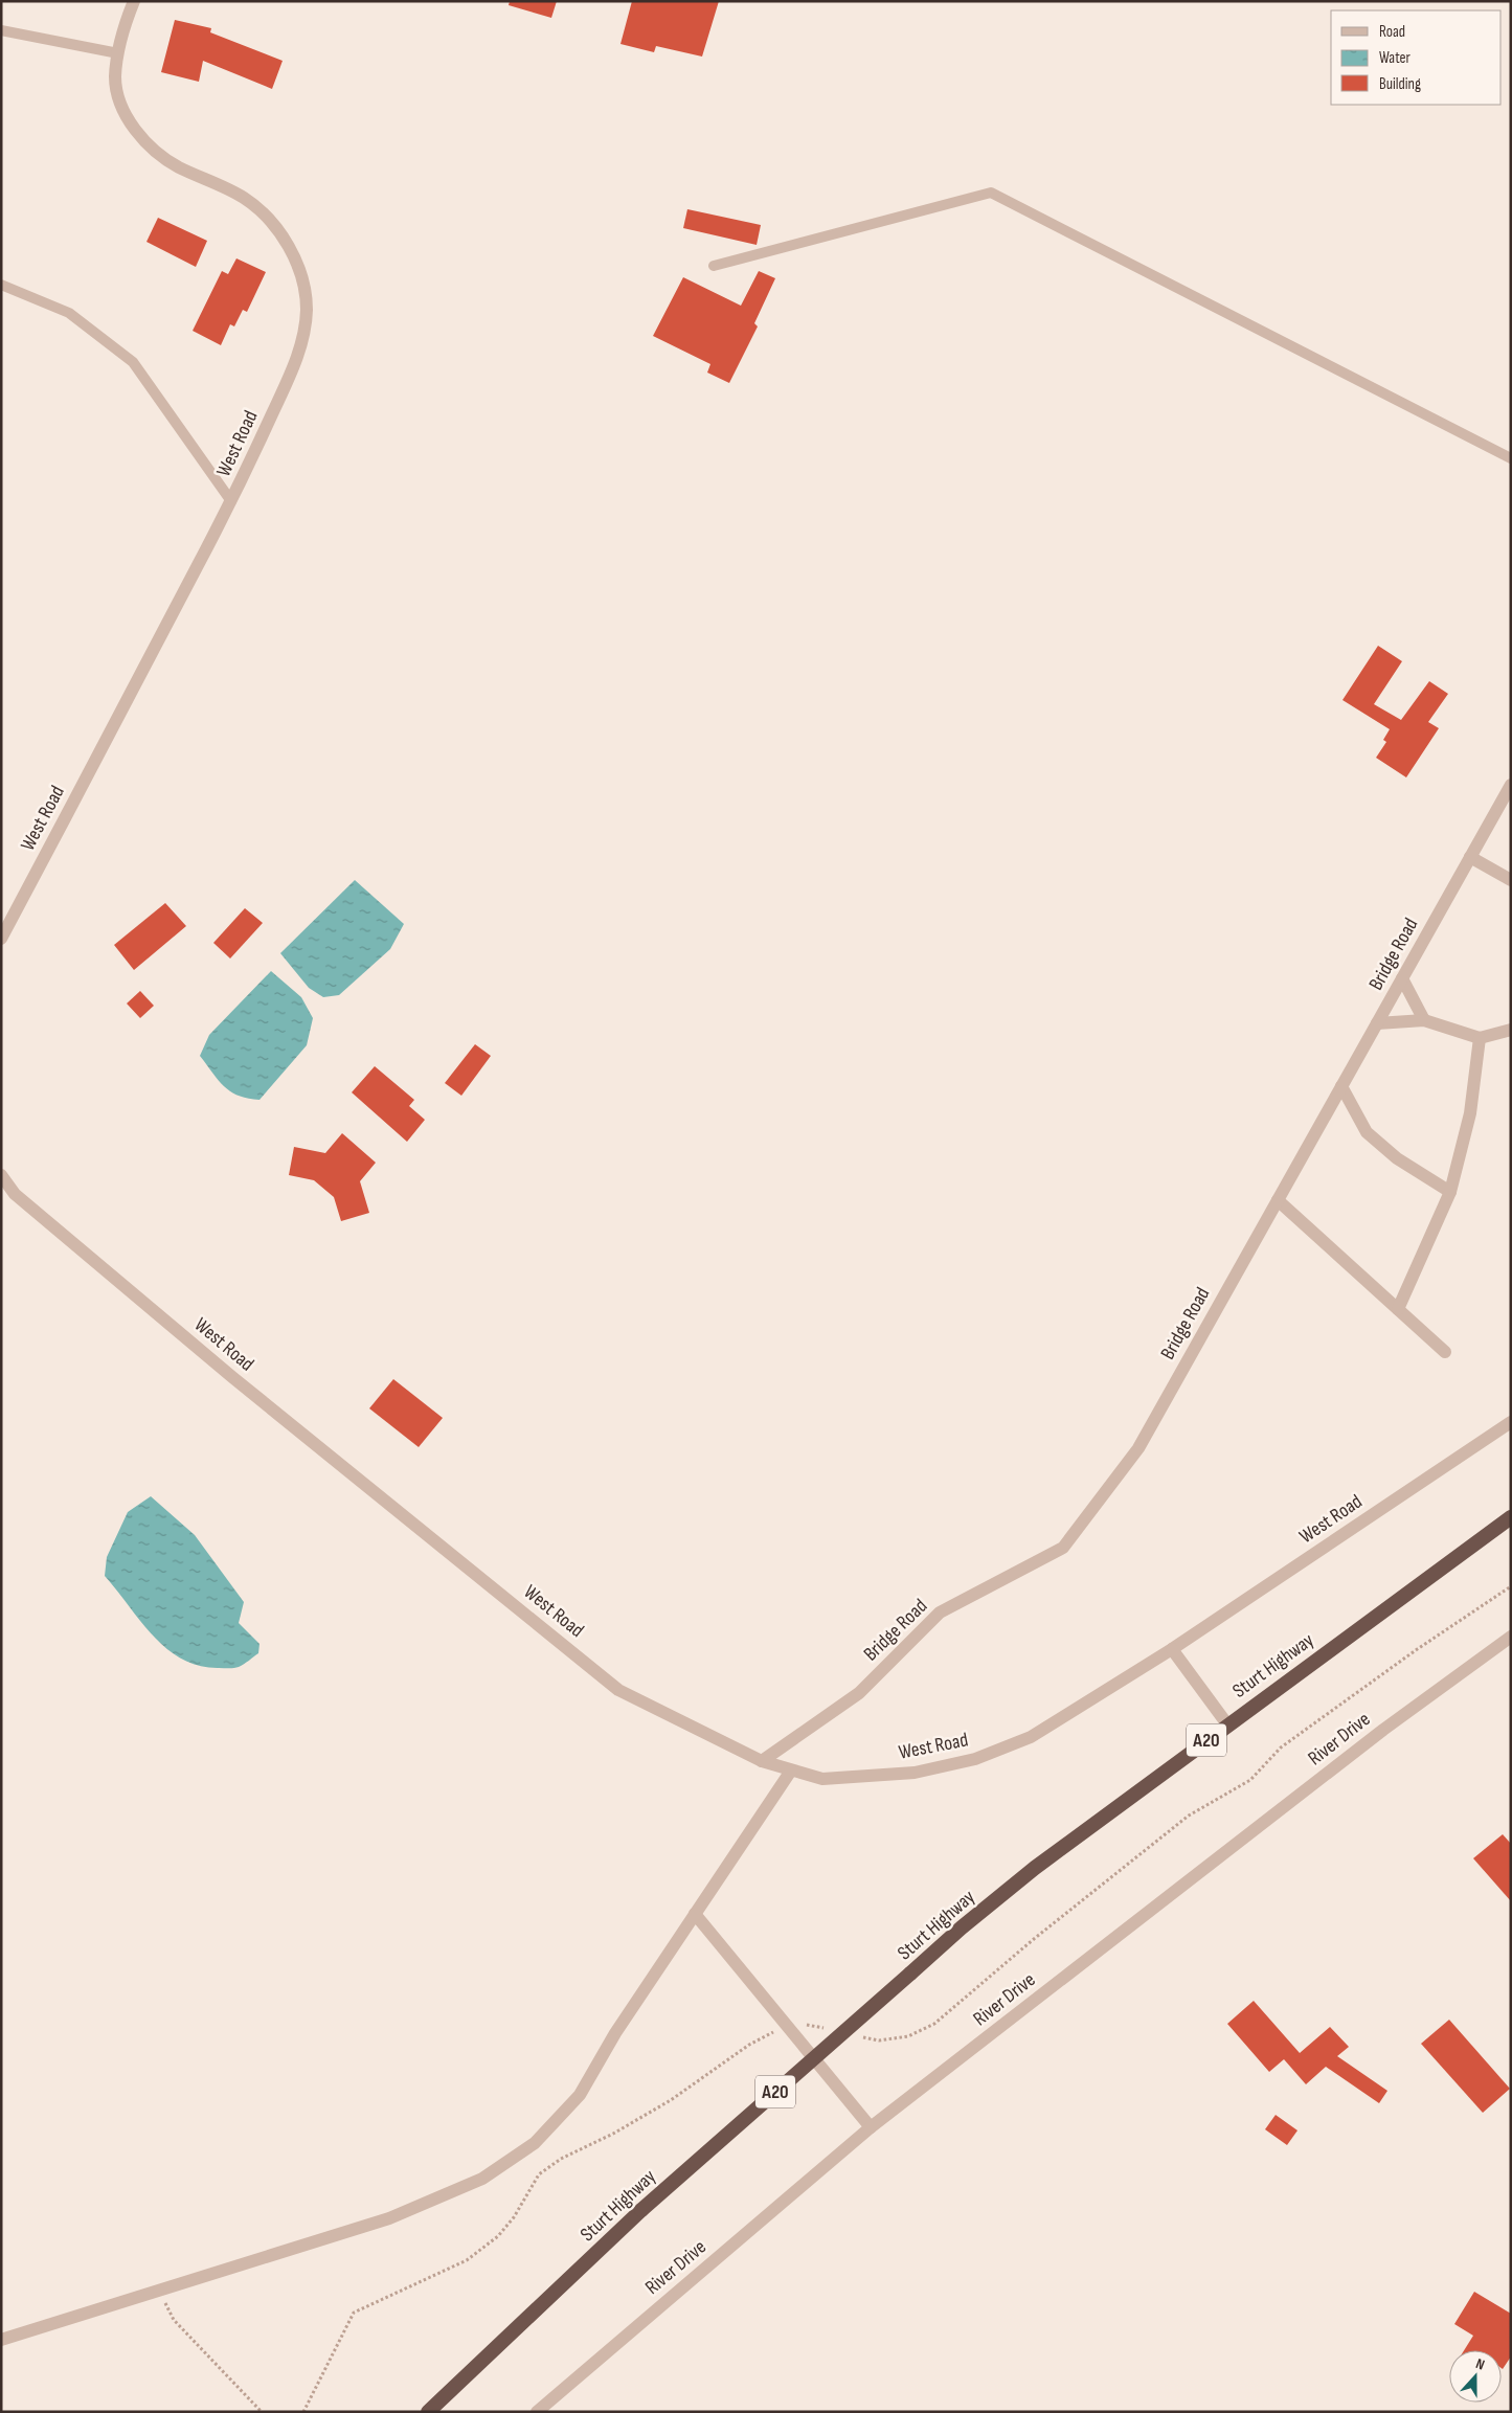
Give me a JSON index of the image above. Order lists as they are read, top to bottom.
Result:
{
  "streets": {
    "highway": ["Sturt Highway", "A20"],
    "street": ["West Road", "Bridge Road", "River Drive"]
  },
  "crossings": [
    ["West Road", "Bridge Road"]
  ],
  "legend": ["Road", "Water", "Building"],
  "north": "top"
}
